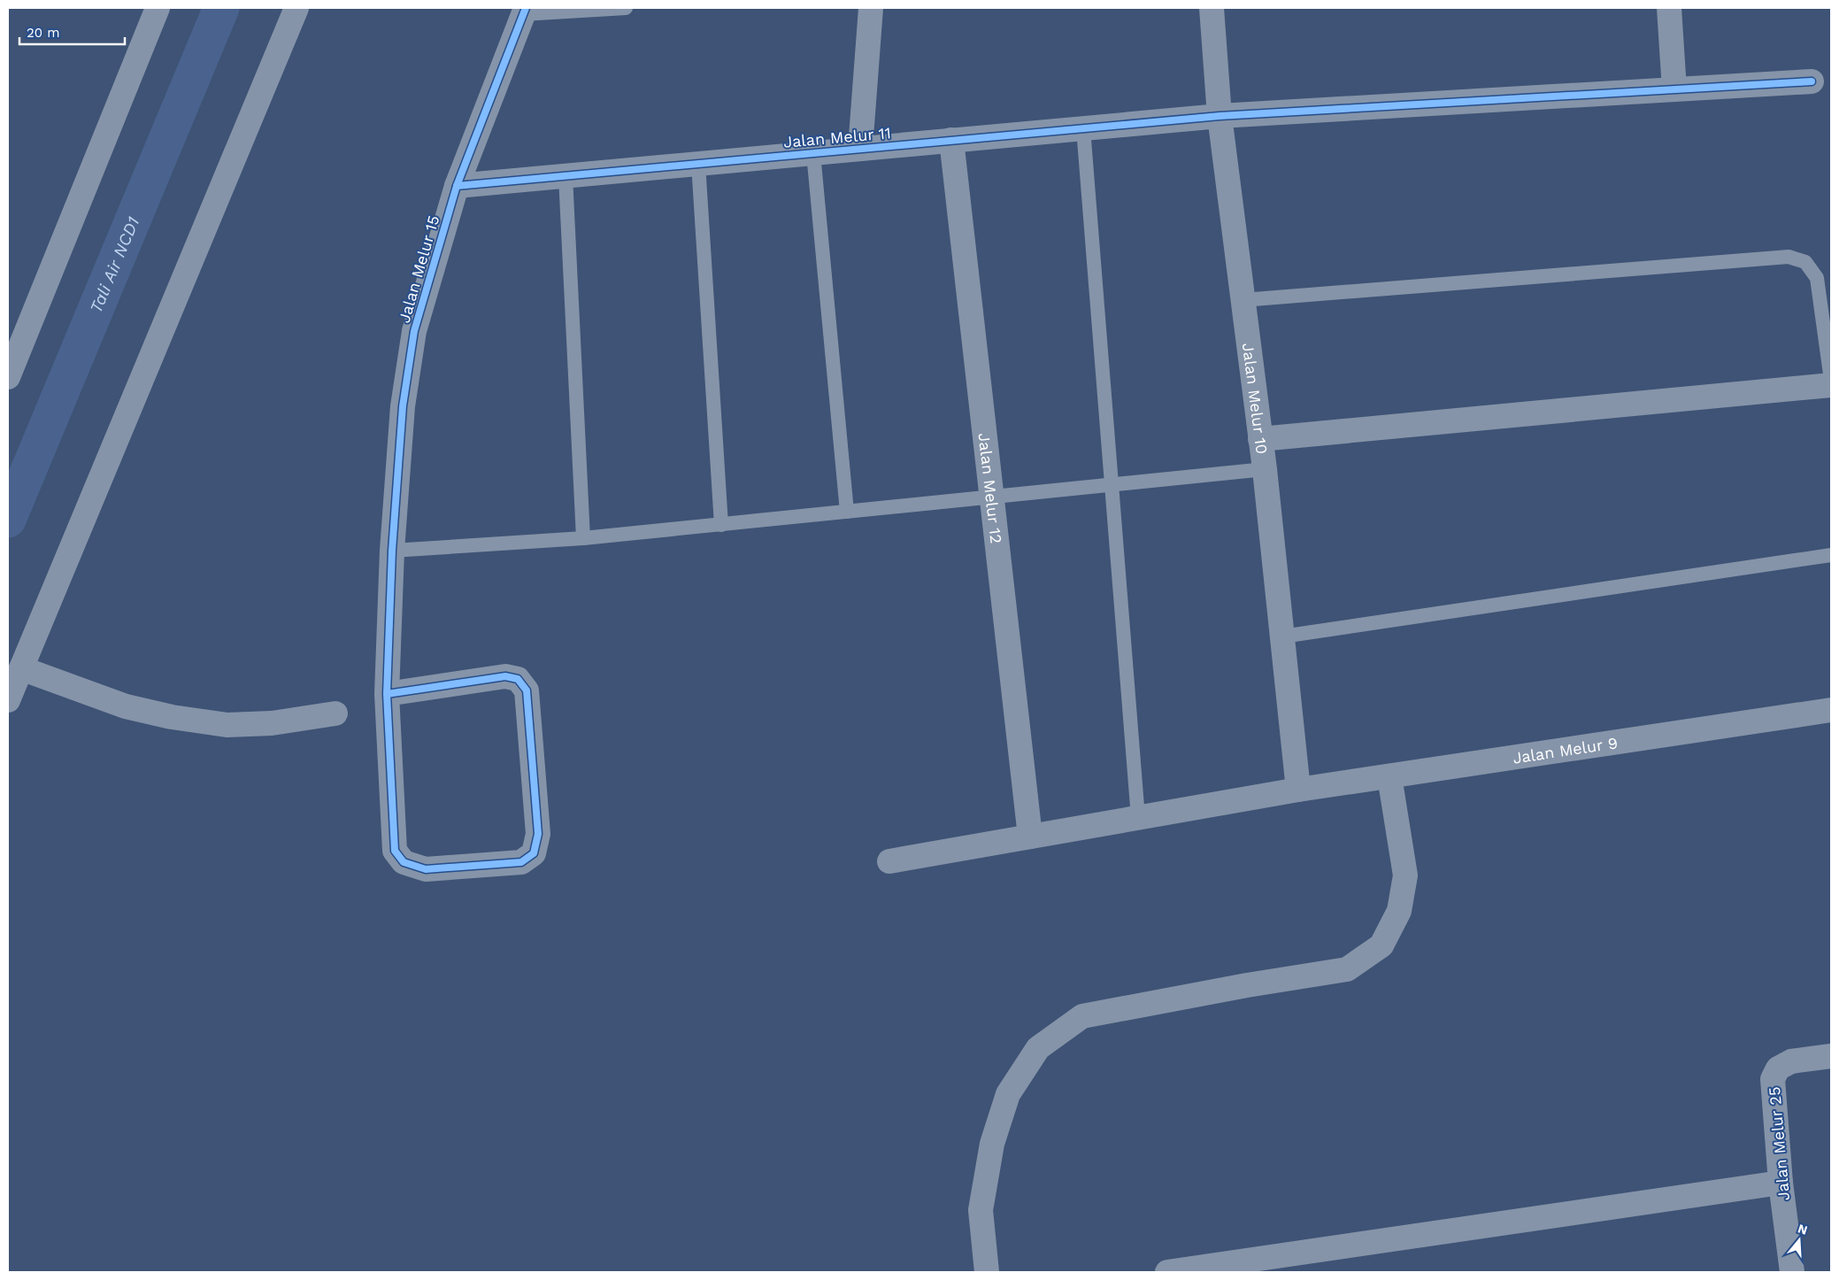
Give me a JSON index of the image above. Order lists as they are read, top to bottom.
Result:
{
  "streets": {
    "street": [
      "Jalan Melur 11",
      "Jalan Melur 15",
      "Jalan Melur 10",
      "Jalan Melur 12",
      "Jalan Melur 9",
      "Jalan Melur 25"
    ]
  },
  "crossings": [
    ["Jalan Melur 11", "Jalan Melur 15"],
    ["Jalan Melur 11", "Jalan Melur 10"],
    ["Jalan Melur 11", "Jalan Melur 12"],
    ["Jalan Melur 10", "Jalan Melur 9"],
    ["Jalan Melur 12", "Jalan Melur 9"]
  ],
  "water": ["Tali Air NCD1"],
  "scale_bar": "20 m",
  "north": "top"
}
